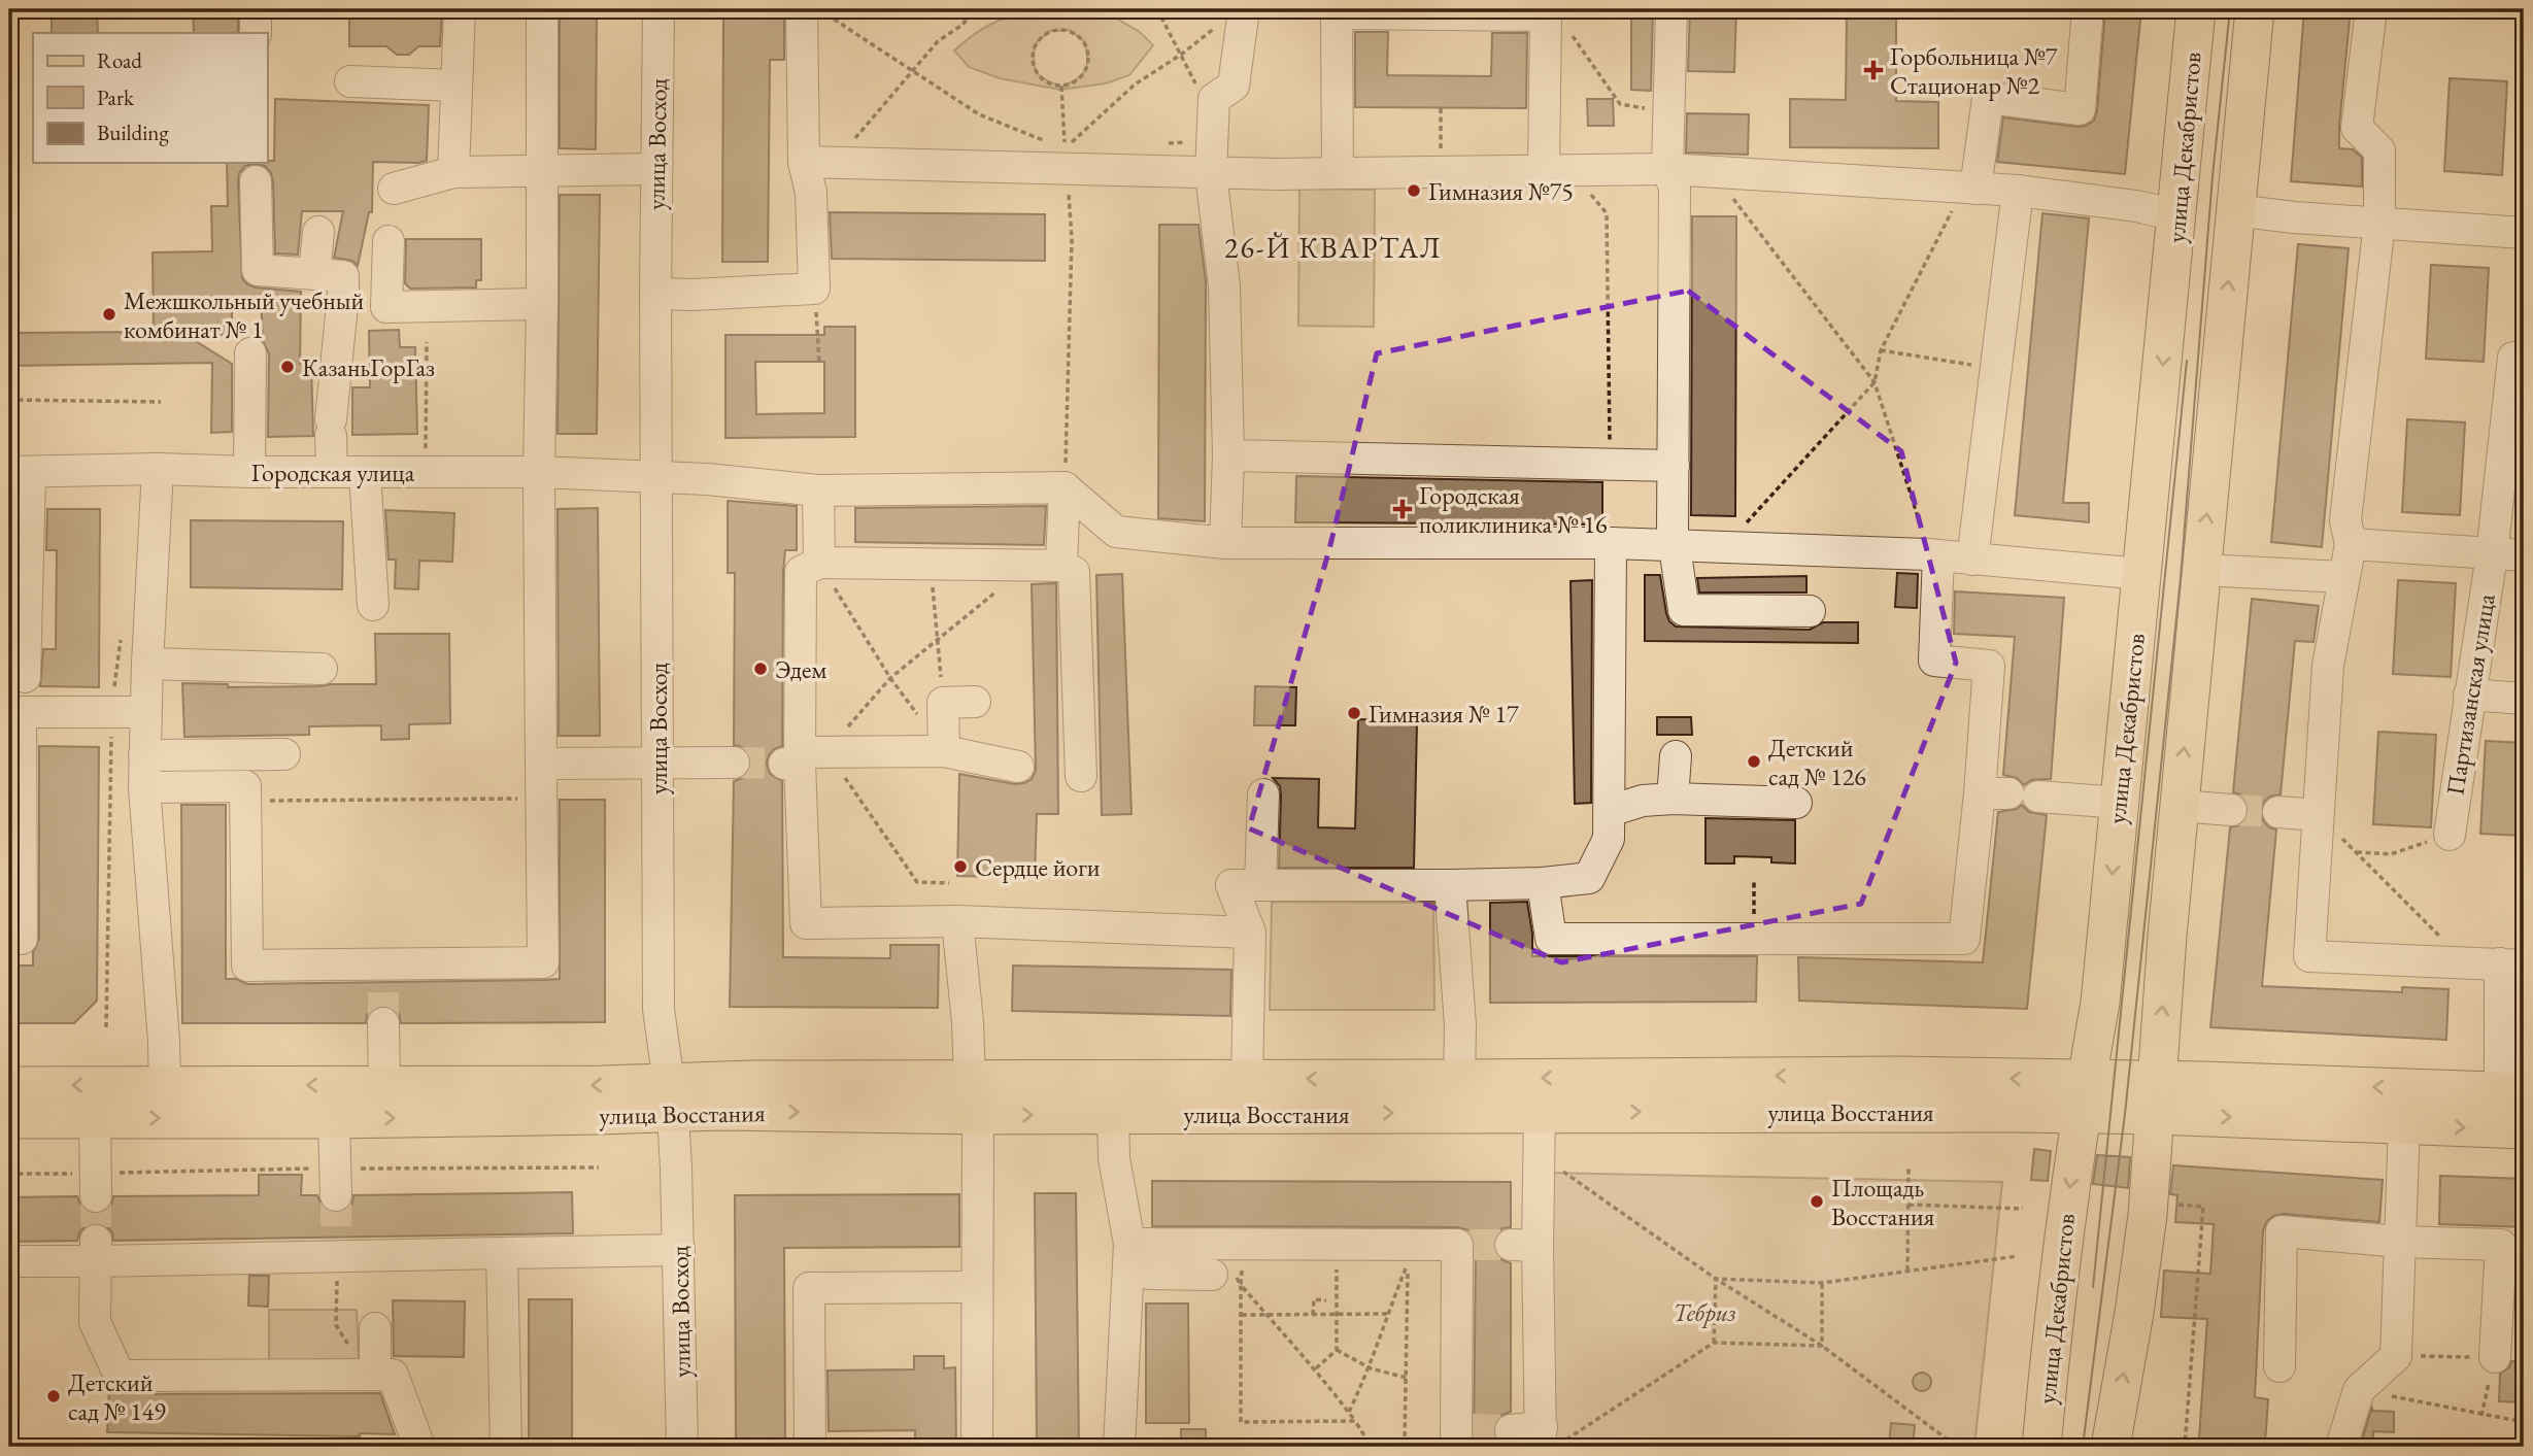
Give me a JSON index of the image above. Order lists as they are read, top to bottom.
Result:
{
  "streets": {
    "main road": ["улица Декабристов", "улица Восстания"],
    "street": ["улица Восход", "Городская улица", "Партизанская улица"]
  },
  "crossings": [
    ["улица Восход", "Городская улица"],
    ["улица Восход", "улица Восстания"],
    ["улица Декабристов", "улица Восстания"]
  ],
  "districts": ["26-Й КВАРТАЛ"],
  "parks": ["Тебриз"],
  "places": {
    "health": ["Горбольница №7 Стационар №2", "Городская поликлиника № 16"],
    "other": [
      "Гимназия №75",
      "Межшкольный учебный комбинат № 1",
      "КазаньГорГаз",
      "Эдем",
      "Гимназия № 17",
      "Детский сад № 126",
      "Сердце йоги",
      "Площадь Восстания",
      "Детский сад № 149"
    ]
  },
  "legend": ["Road", "Park", "Building"]
}
